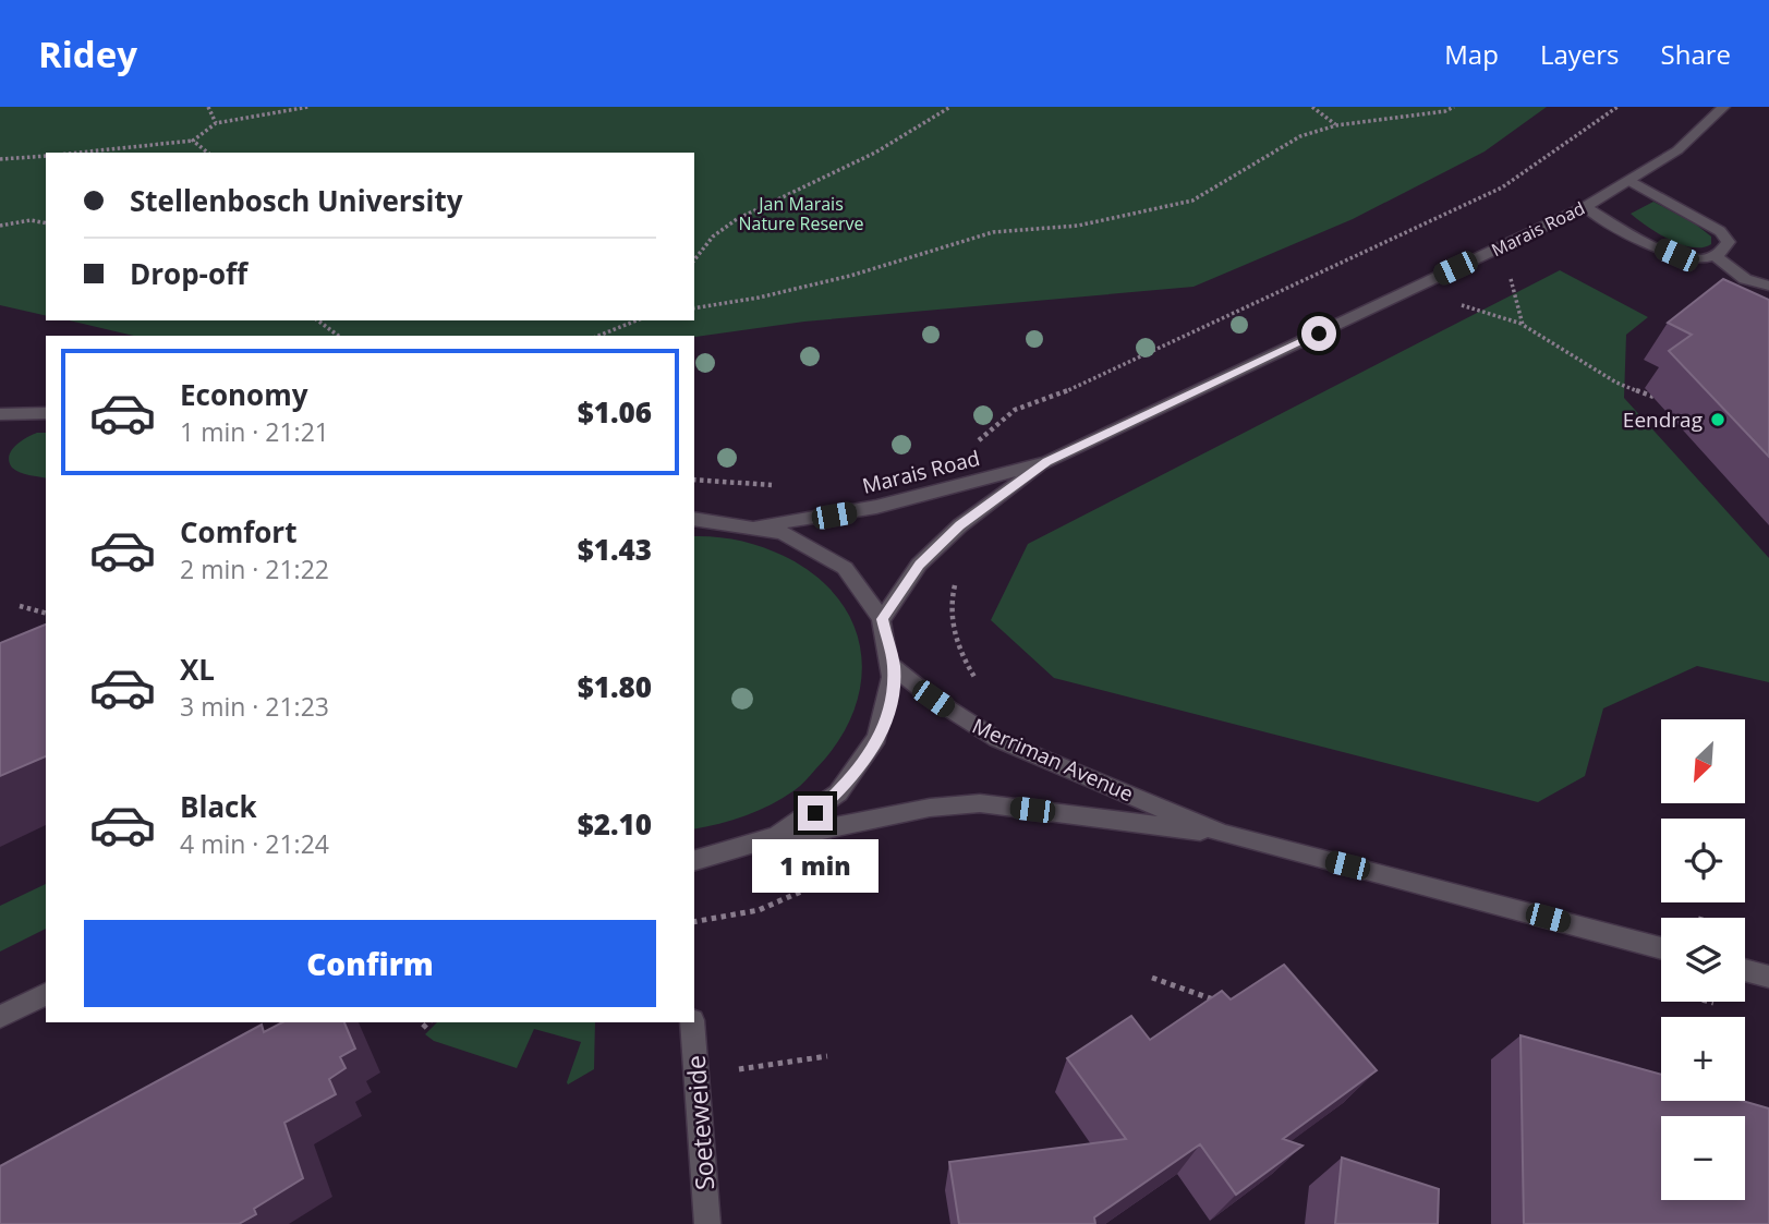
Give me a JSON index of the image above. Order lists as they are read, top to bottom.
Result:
{
  "streets": {
    "street": ["Marais Road", "Merriman Avenue", "Soeteweide"]
  },
  "parks": ["Jan Marais Nature Reserve"],
  "places": ["Eendrag"],
  "north": "bottom left",
  "page": {
    "header": "Ridey",
    "nav": ["Map", "Layers", "Share"],
    "banner": ["Stellenbosch University", "Drop-off"],
    "list": [
      {
        "name": "Economy",
        "note": "1 min · 21:21",
        "value": "$1.06"
      },
      {
        "name": "Comfort",
        "note": "2 min · 21:22",
        "value": "$1.43"
      },
      {
        "name": "XL",
        "note": "3 min · 21:23",
        "value": "$1.80"
      },
      {
        "name": "Black",
        "note": "4 min · 21:24",
        "value": "$2.10"
      }
    ],
    "map_buttons": ["+", "−"],
    "bubble": "1 min",
    "buttons": "Confirm"
  }
}
